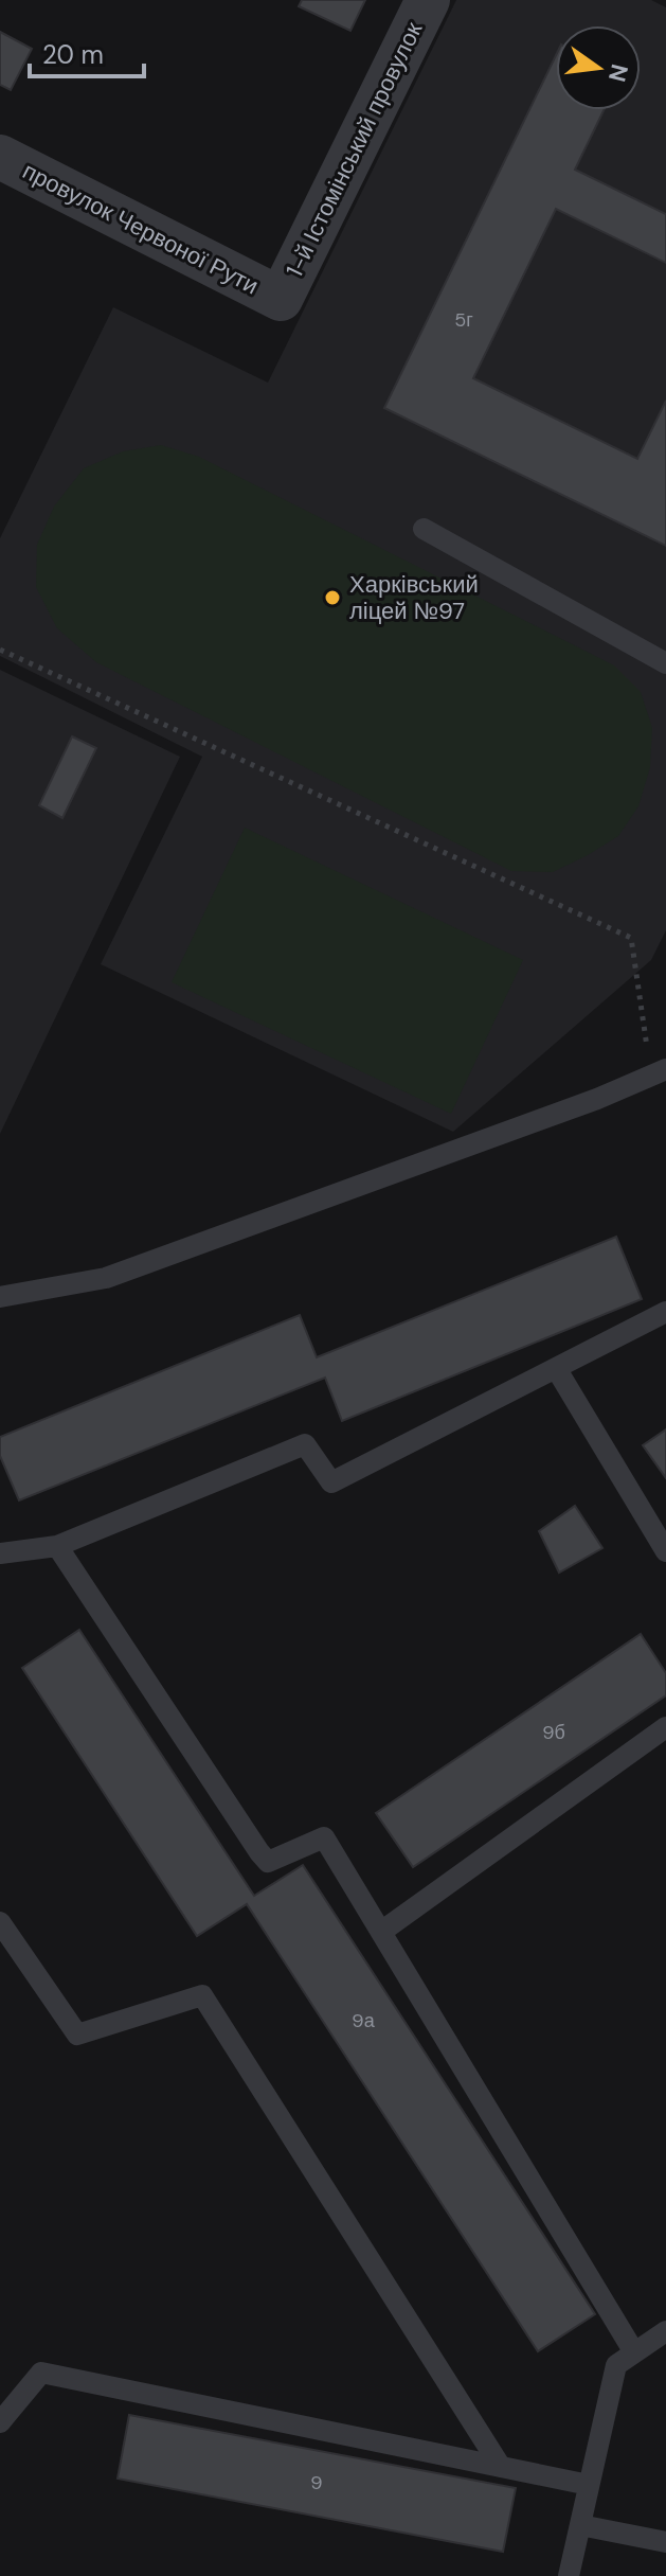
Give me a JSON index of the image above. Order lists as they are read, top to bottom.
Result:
{
  "streets": {
    "street": ["1-й Істомінський провулок", "провулок Червоної Рути"]
  },
  "crossings": [
    ["1-й Істомінський провулок", "провулок Червоної Рути"]
  ],
  "places": ["Харківський ліцей №97"],
  "house_numbers": [
    "5г",
    "9б",
    "9а",
    "9"
  ],
  "scale_bar": "20 m",
  "north": "right"
}
